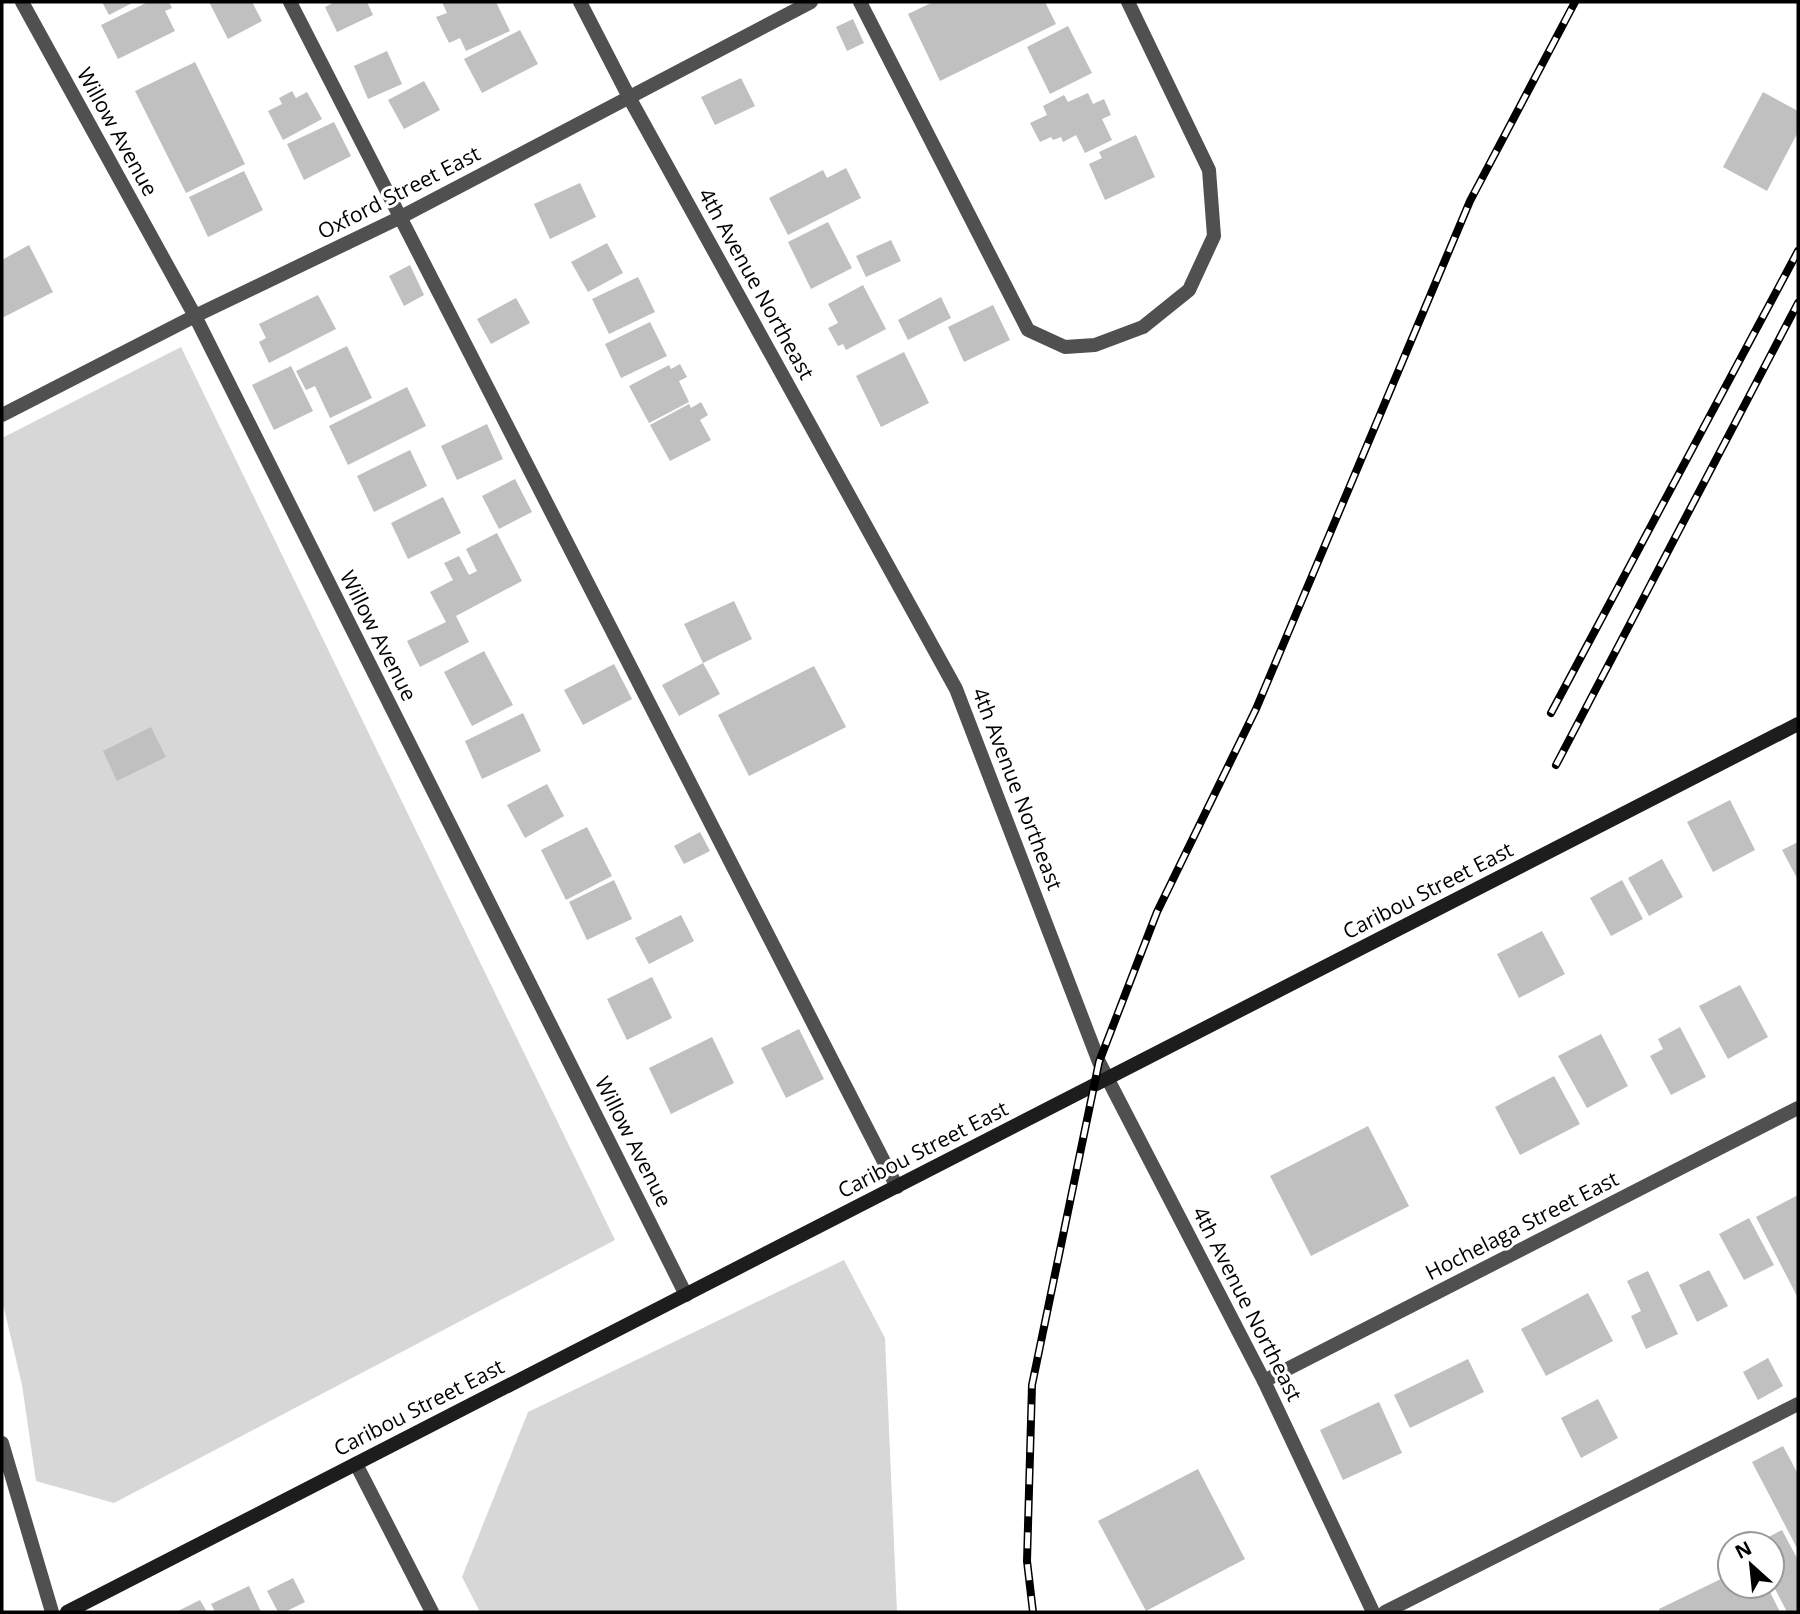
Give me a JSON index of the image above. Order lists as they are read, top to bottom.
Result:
{
  "streets": {
    "street": [
      "Willow Avenue",
      "Oxford Street East",
      "4th Avenue Northeast",
      "Caribou Street East",
      "Hochelaga Street East"
    ]
  },
  "crossings": [
    ["Willow Avenue", "Oxford Street East"],
    ["Willow Avenue", "Caribou Street East"],
    ["Oxford Street East", "4th Avenue Northeast"],
    ["4th Avenue Northeast", "Caribou Street East"],
    ["4th Avenue Northeast", "Hochelaga Street East"]
  ],
  "north": "top left"
}
